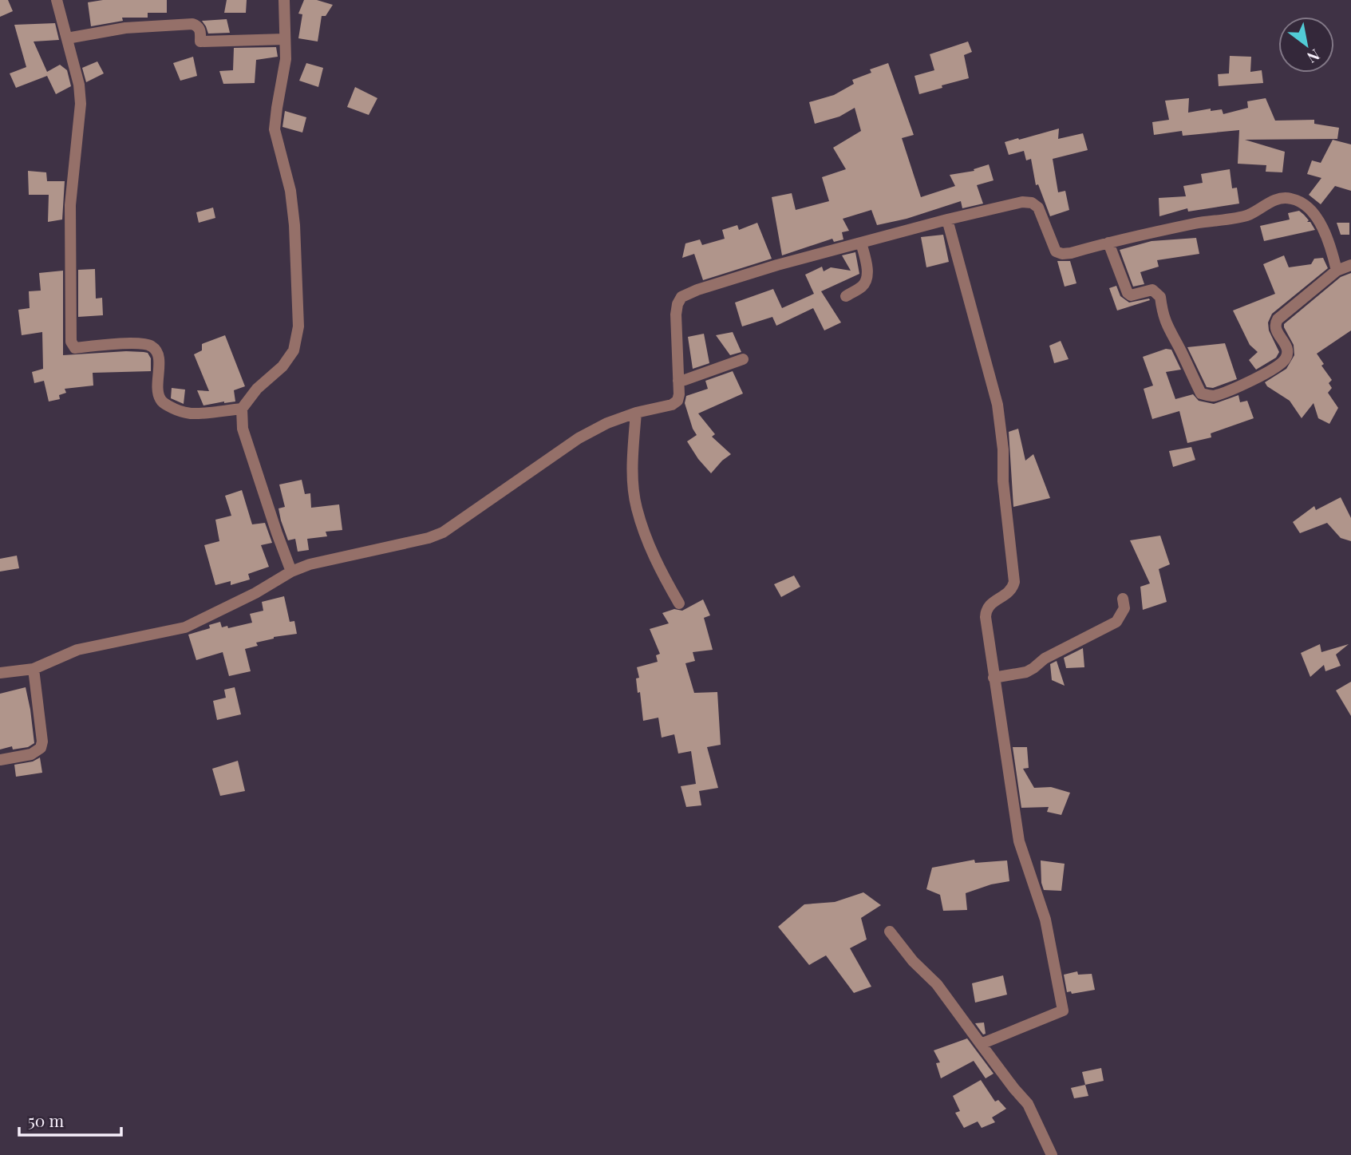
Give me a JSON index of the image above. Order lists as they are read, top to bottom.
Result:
{
  "scale_bar": "50 m",
  "north": "bottom right"
}
